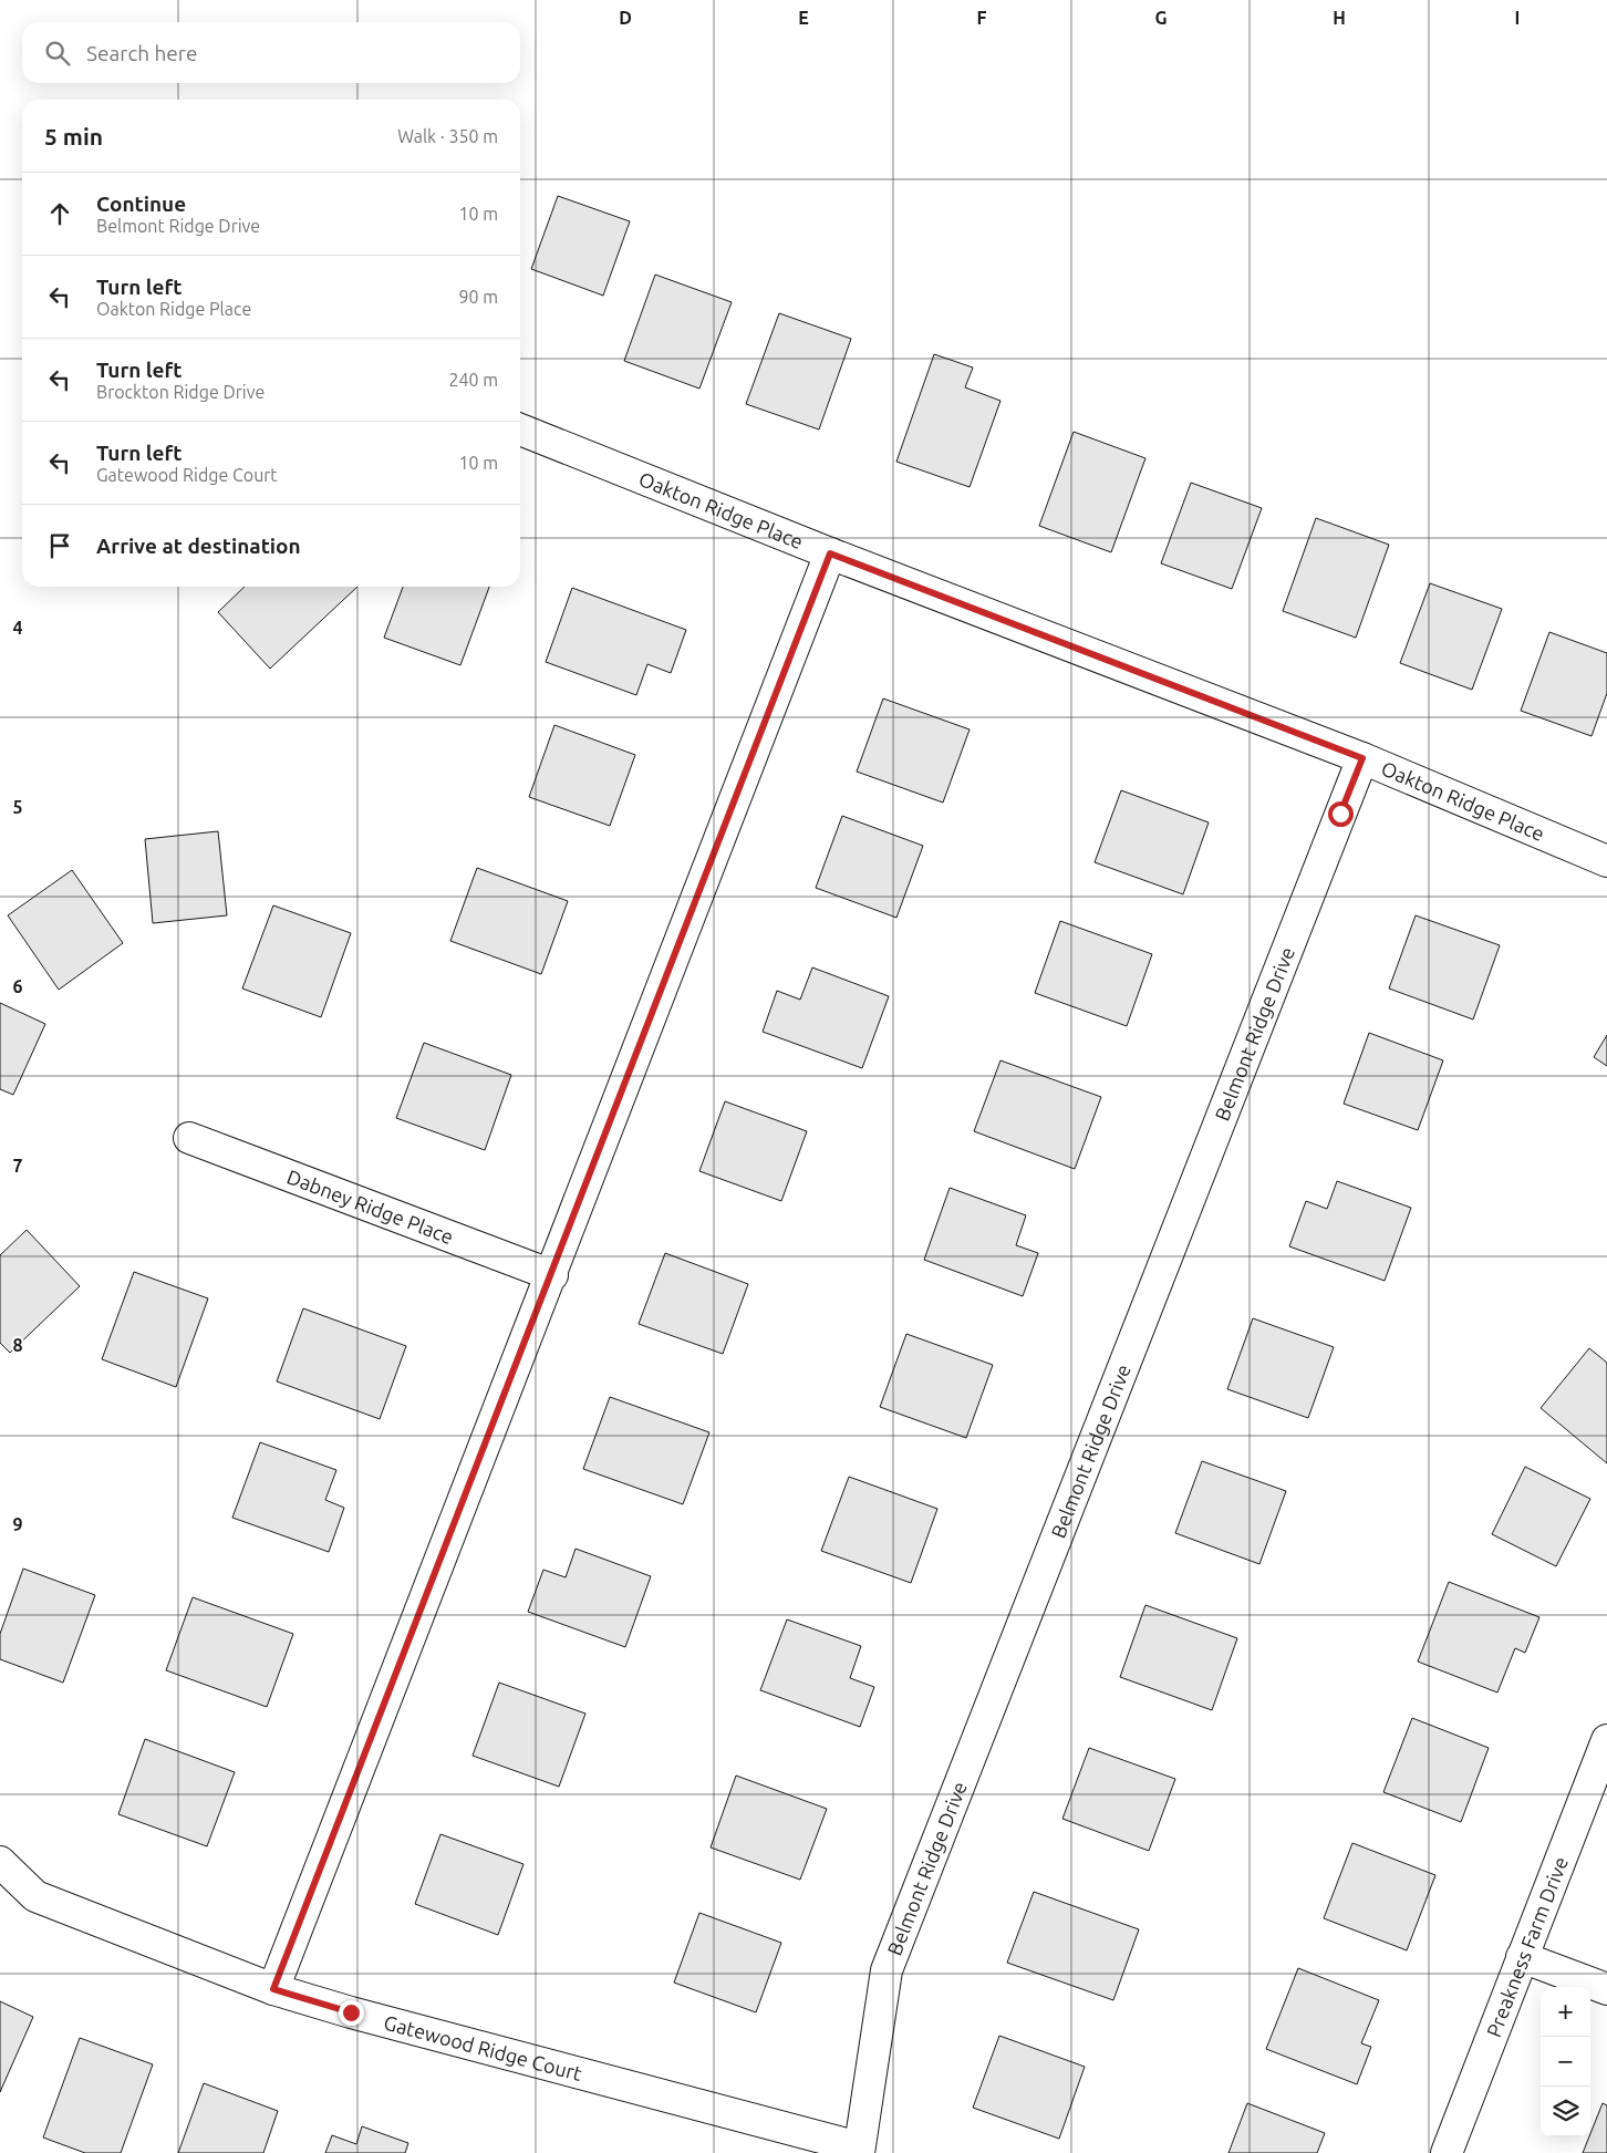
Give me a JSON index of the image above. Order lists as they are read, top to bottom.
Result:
{
  "streets": {
    "street": [
      "Oakton Ridge Place",
      "Belmont Ridge Drive",
      "Dabney Ridge Place",
      "Preakness Farm Drive",
      "Gatewood Ridge Court"
    ]
  },
  "crossings": [
    ["Oakton Ridge Place", "Belmont Ridge Drive"],
    ["Belmont Ridge Drive", "Gatewood Ridge Court"]
  ],
  "page": {
    "search": "Search here",
    "heading": ["5 min", "Walk · 350 m"],
    "list": [
      ["Continue", "Belmont Ridge Drive", "10 m"],
      ["Turn left", "Oakton Ridge Place", "90 m"],
      ["Turn left", "Brockton Ridge Drive", "240 m"],
      ["Turn left", "Gatewood Ridge Court", "10 m"],
      "Arrive at destination"
    ],
    "map_buttons": ["+", "−"]
  },
  "grid": {
    "columns": [
      "D",
      "E",
      "F",
      "G",
      "H",
      "I"
    ],
    "rows": [
      "4",
      "5",
      "6",
      "7",
      "8",
      "9"
    ]
  }
}
